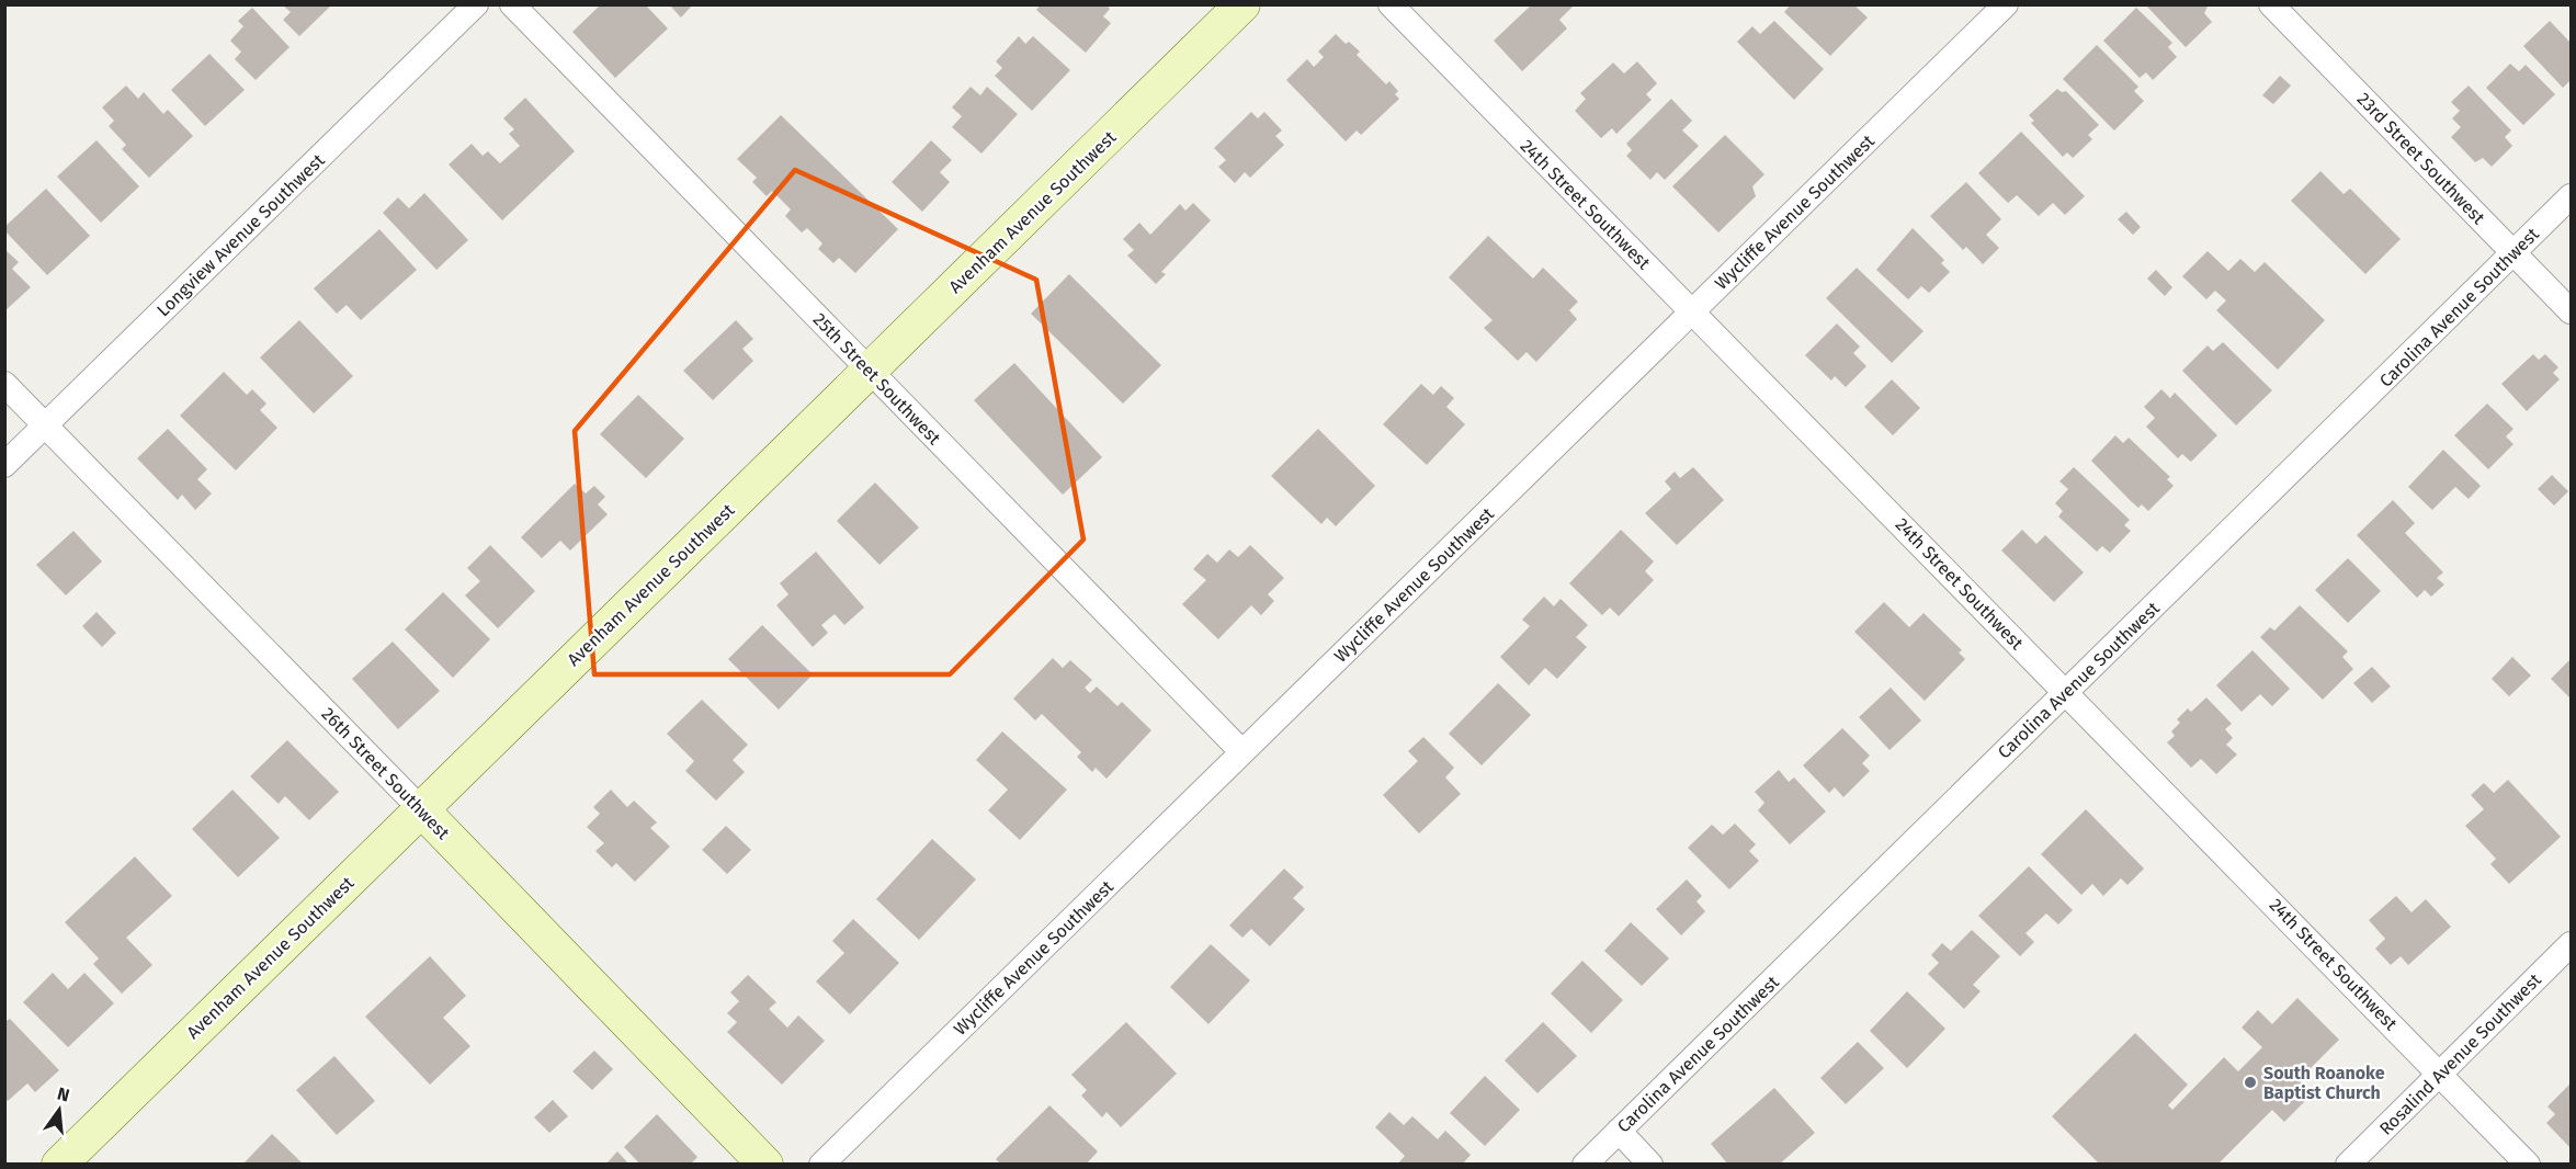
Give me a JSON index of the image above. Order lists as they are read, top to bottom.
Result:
{
  "streets": {
    "street": [
      "23rd Street Southwest",
      "24th Street Southwest",
      "Avenham Avenue Southwest",
      "Wycliffe Avenue Southwest",
      "Longview Avenue Southwest",
      "Carolina Avenue Southwest",
      "25th Street Southwest",
      "26th Street Southwest",
      "Rosalind Avenue Southwest"
    ]
  },
  "crossings": [
    ["23rd Street Southwest", "Carolina Avenue Southwest"],
    ["24th Street Southwest", "Wycliffe Avenue Southwest"],
    ["24th Street Southwest", "Carolina Avenue Southwest"],
    ["24th Street Southwest", "Rosalind Avenue Southwest"],
    ["Avenham Avenue Southwest", "25th Street Southwest"],
    ["Avenham Avenue Southwest", "26th Street Southwest"],
    ["Wycliffe Avenue Southwest", "25th Street Southwest"],
    ["Longview Avenue Southwest", "26th Street Southwest"]
  ],
  "places": ["South Roanoke Baptist Church"],
  "north": "top"
}
